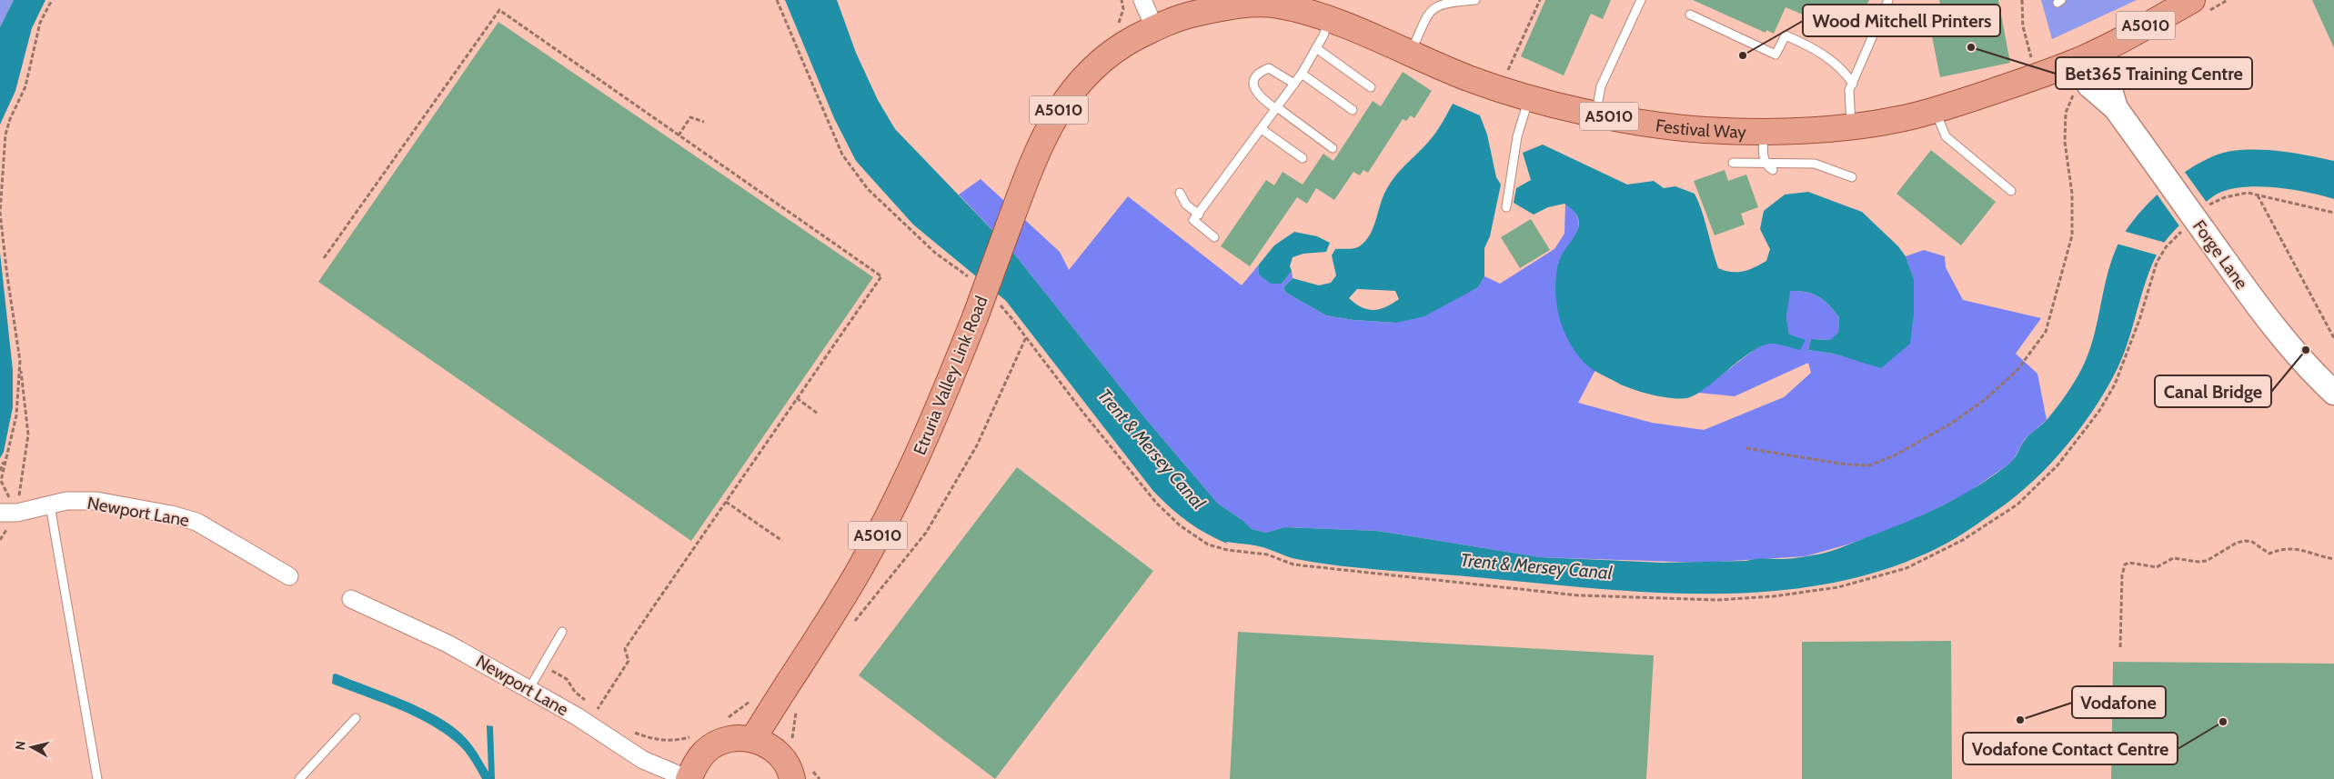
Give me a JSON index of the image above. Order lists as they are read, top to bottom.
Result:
{
  "streets": {
    "main road": ["A5010", "Festival Way", "Etruria Valley Link Road"],
    "street": ["Forge Lane", "Newport Lane"]
  },
  "crossings": [
    ["Festival Way", "Forge Lane"],
    ["Festival Way", "Etruria Valley Link Road"]
  ],
  "water": ["Trent & Mersey Canal"],
  "places": [
    "Bet365 Training Centre",
    "Wood Mitchell Printers",
    "Canal Bridge",
    "Vodafone",
    "Vodafone Contact Centre"
  ],
  "north": "left"
}
